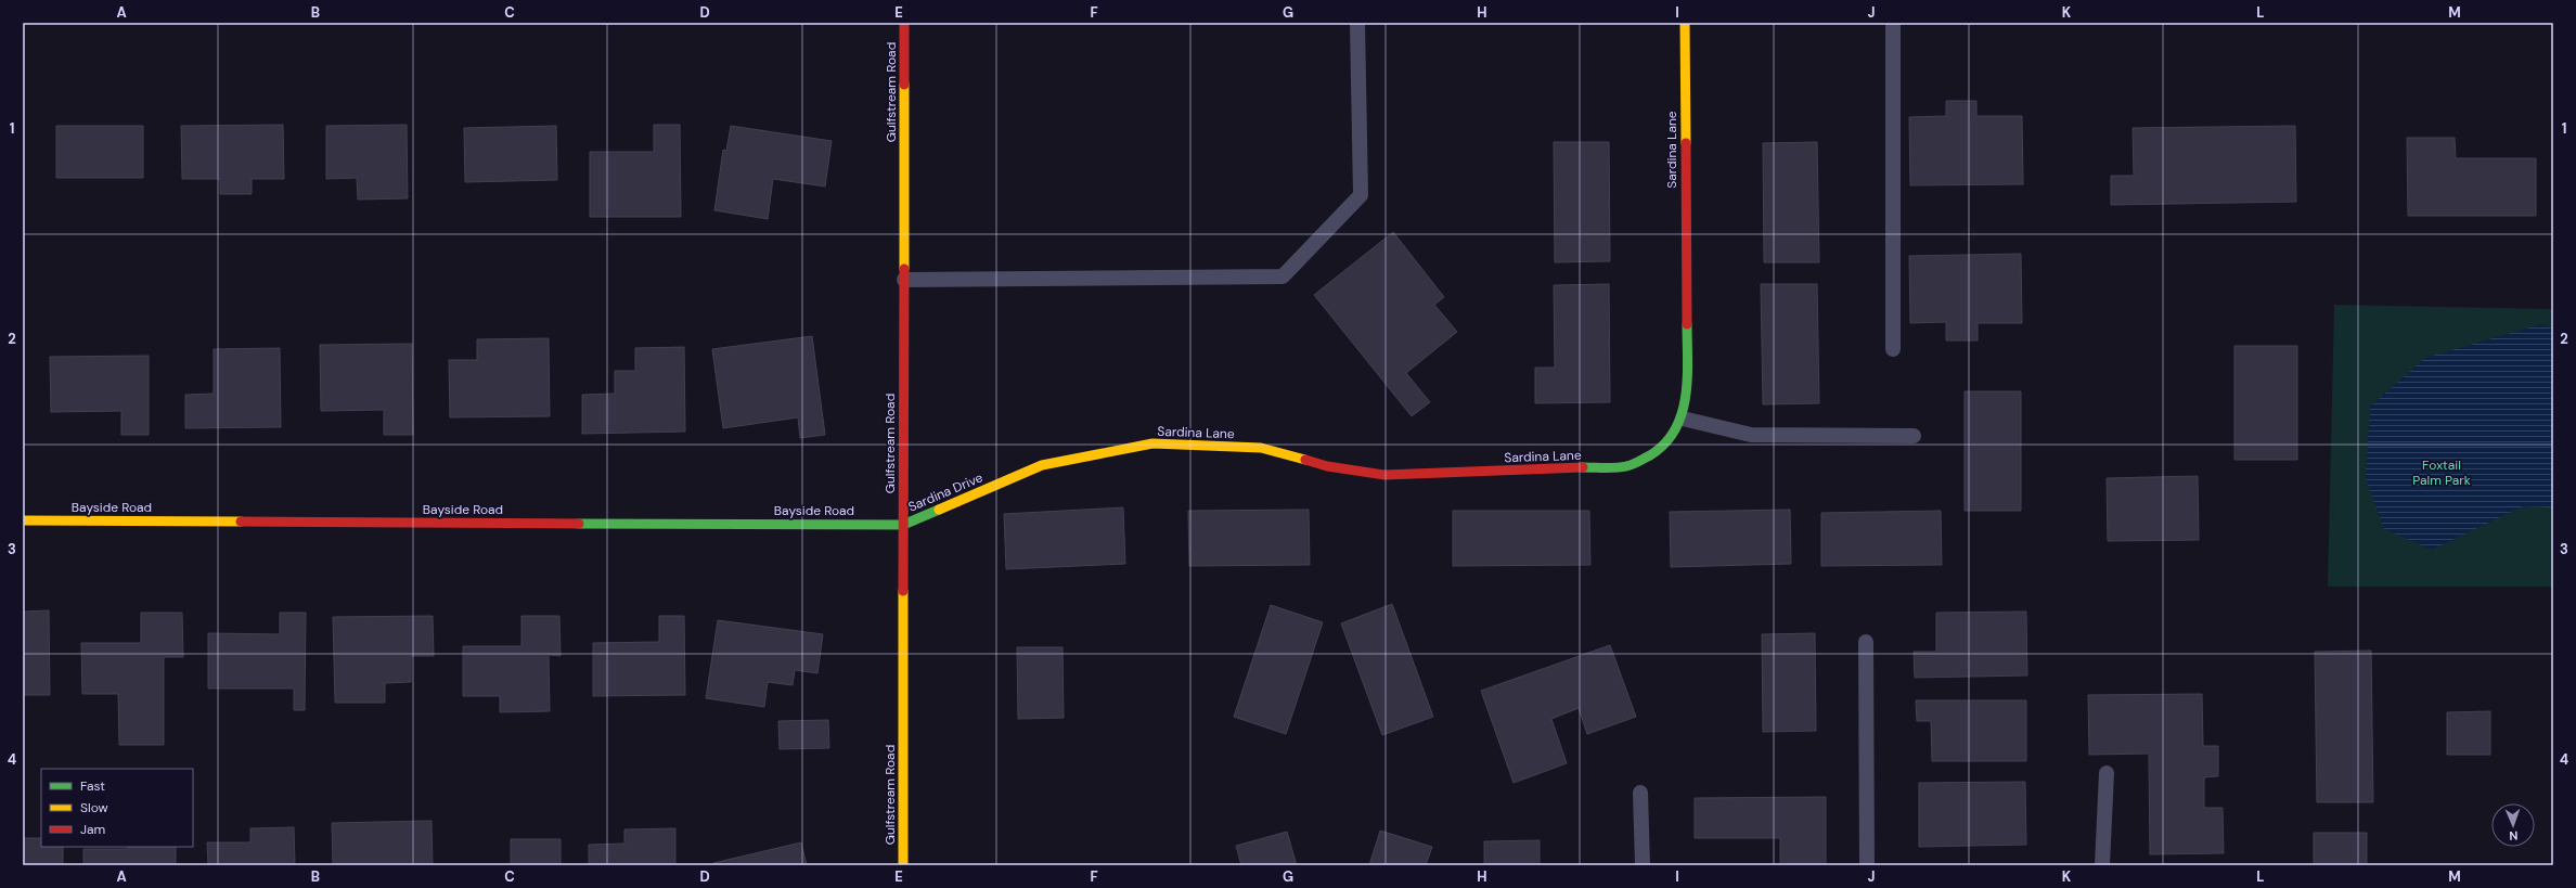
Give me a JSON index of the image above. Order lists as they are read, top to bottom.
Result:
{
  "streets": {
    "street": [
      "Gulfstream Road",
      "Sardina Lane",
      "Sardina Drive",
      "Bayside Road"
    ]
  },
  "crossings": [
    ["Gulfstream Road", "Sardina Drive"],
    ["Gulfstream Road", "Bayside Road"],
    ["Sardina Lane", "Sardina Drive"],
    ["Sardina Drive", "Bayside Road"]
  ],
  "parks": ["Foxtail Palm Park"],
  "legend": ["Fast", "Slow", "Jam"],
  "north": "bottom",
  "grid": {
    "columns": [
      "A",
      "B",
      "C",
      "D",
      "E",
      "F",
      "G",
      "H",
      "I",
      "J",
      "K",
      "L",
      "M"
    ],
    "rows": [
      "1",
      "2",
      "3",
      "4"
    ]
  }
}
